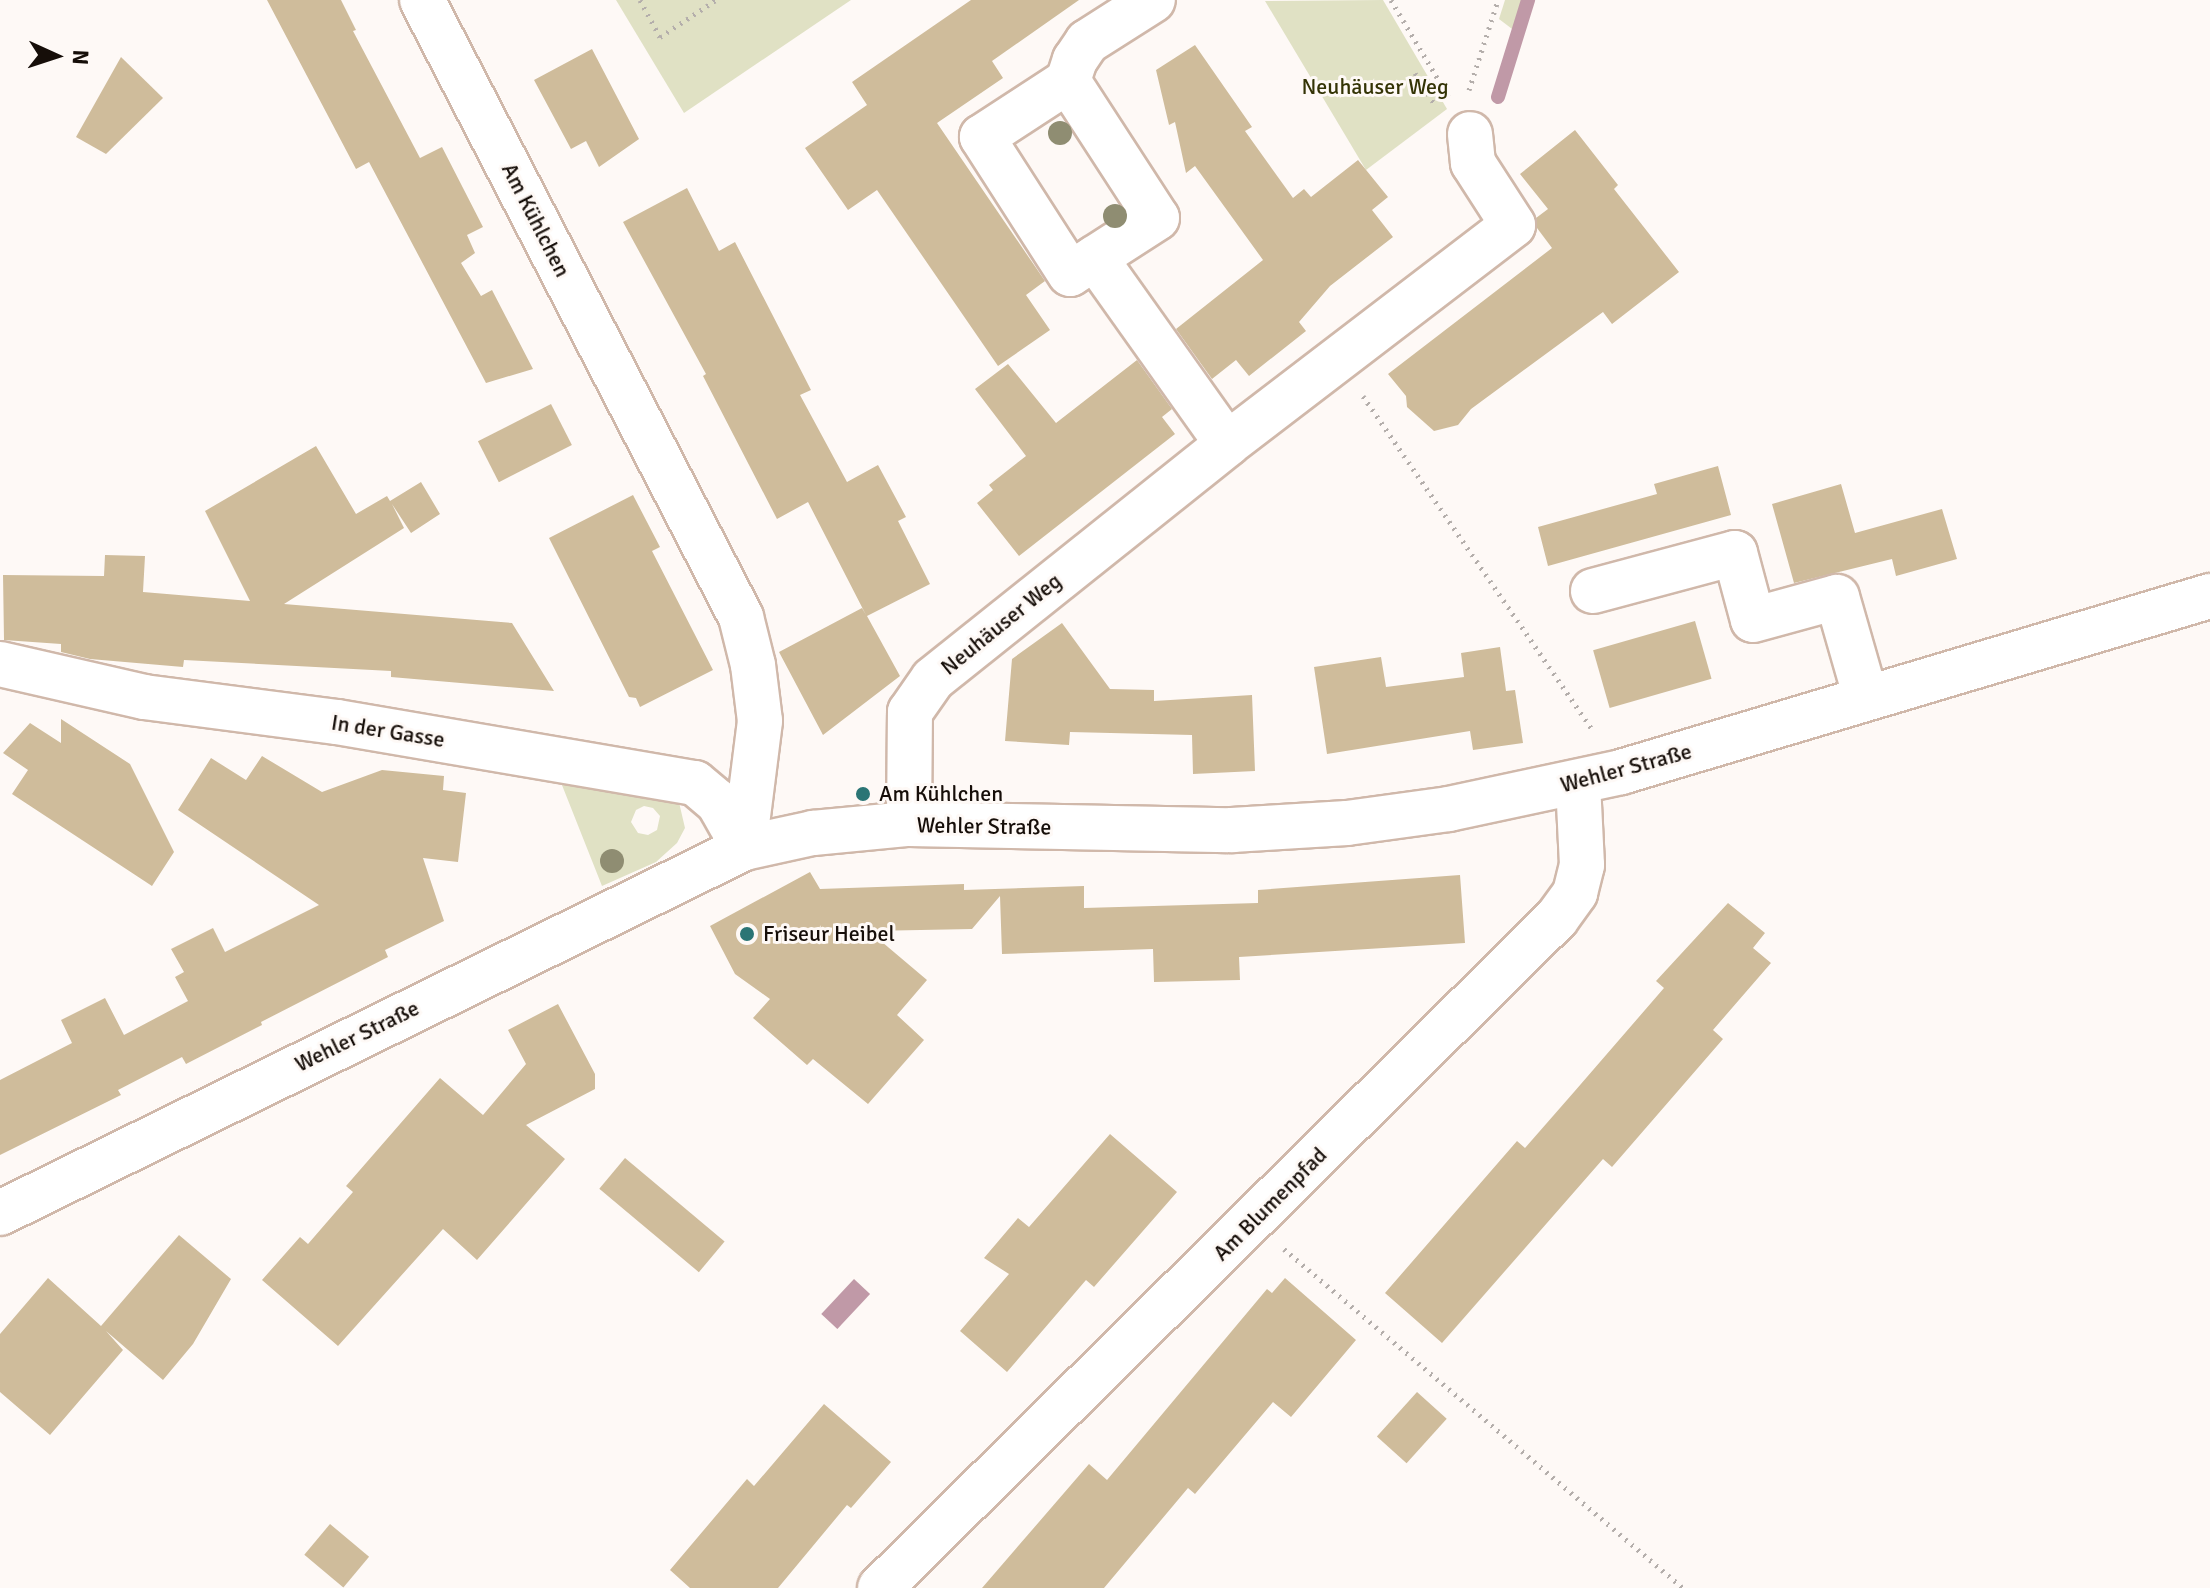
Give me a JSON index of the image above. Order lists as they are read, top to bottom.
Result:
{
  "streets": {
    "street": [
      "Am Kühlchen",
      "Neuhäuser Weg",
      "In der Gasse",
      "Wehler Straße",
      "Am Blumenpfad"
    ]
  },
  "crossings": [
    ["Am Kühlchen", "In der Gasse"],
    ["Am Kühlchen", "Wehler Straße"],
    ["Neuhäuser Weg", "Wehler Straße"],
    ["In der Gasse", "Wehler Straße"],
    ["Wehler Straße", "Am Blumenpfad"]
  ],
  "parks": ["Neuhäuser Weg"],
  "places": ["Am Kühlchen", "Friseur Heibel"],
  "north": "right"
}
